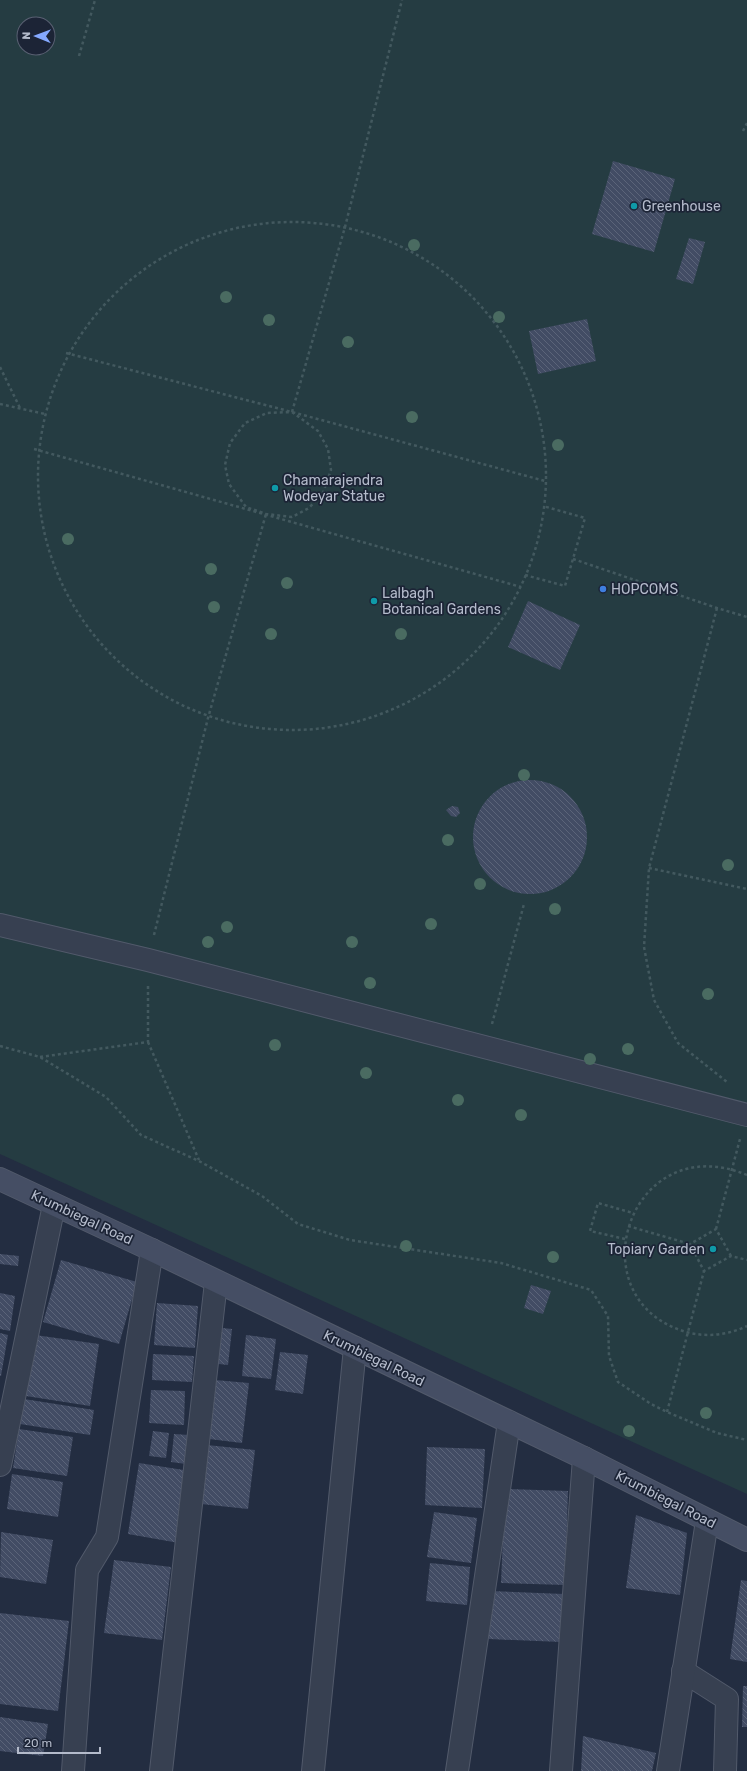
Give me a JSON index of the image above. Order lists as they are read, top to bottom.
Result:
{
  "streets": {
    "main road": ["Krumbiegal Road"]
  },
  "places": [
    "Greenhouse",
    "Chamarajendra Wodeyar Statue",
    "HOPCOMS",
    "Lalbagh Botanical Gardens",
    "Topiary Garden"
  ],
  "scale_bar": "20 m",
  "north": "left"
}
